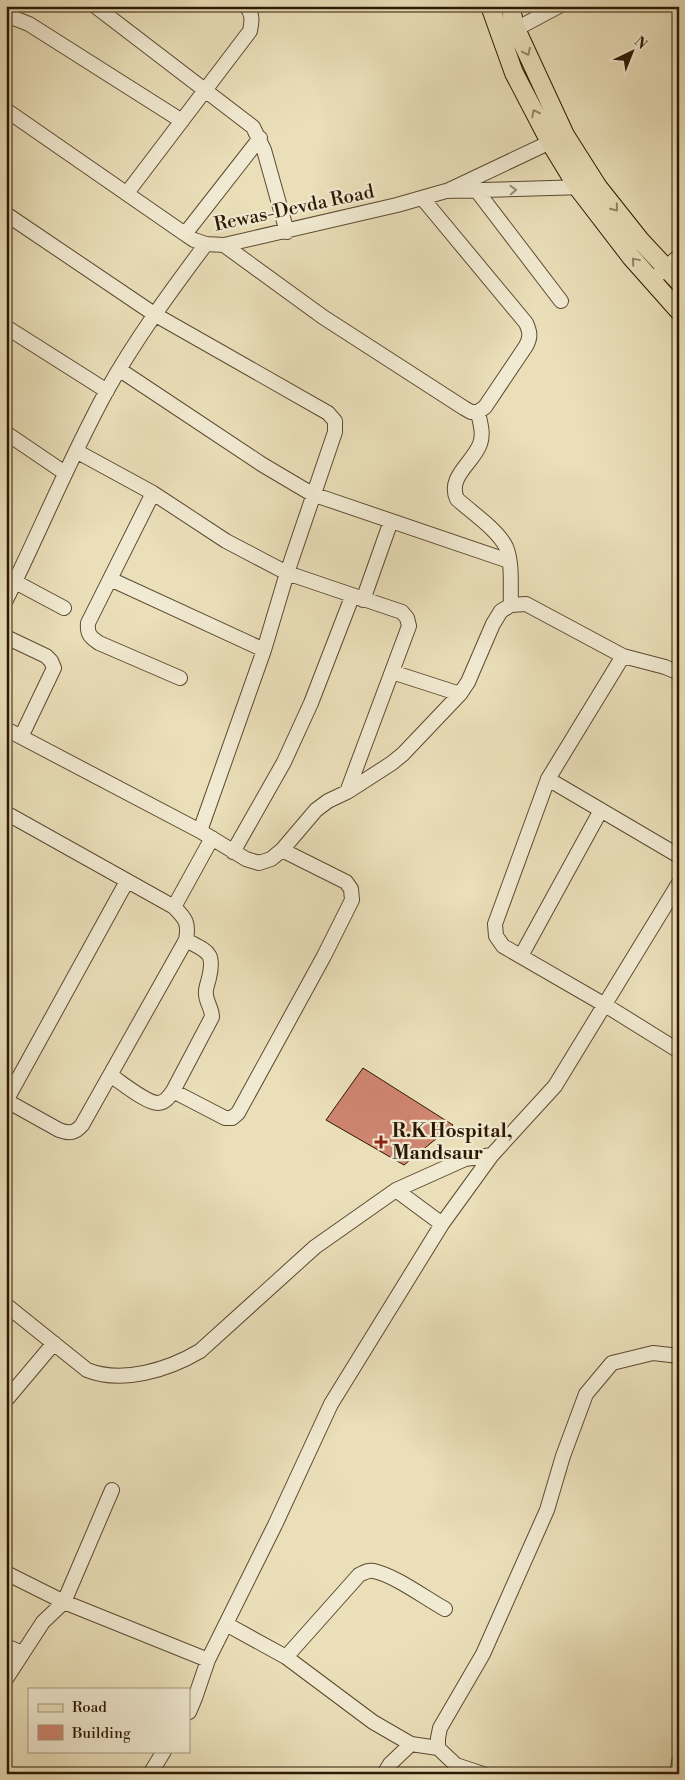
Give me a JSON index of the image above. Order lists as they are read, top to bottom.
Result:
{
  "streets": {
    "street": ["Rewas-Devda Road"]
  },
  "places": {
    "health": ["R.K Hospital, Mandsaur"]
  },
  "legend": ["Road", "Building"],
  "north": "top right"
}
